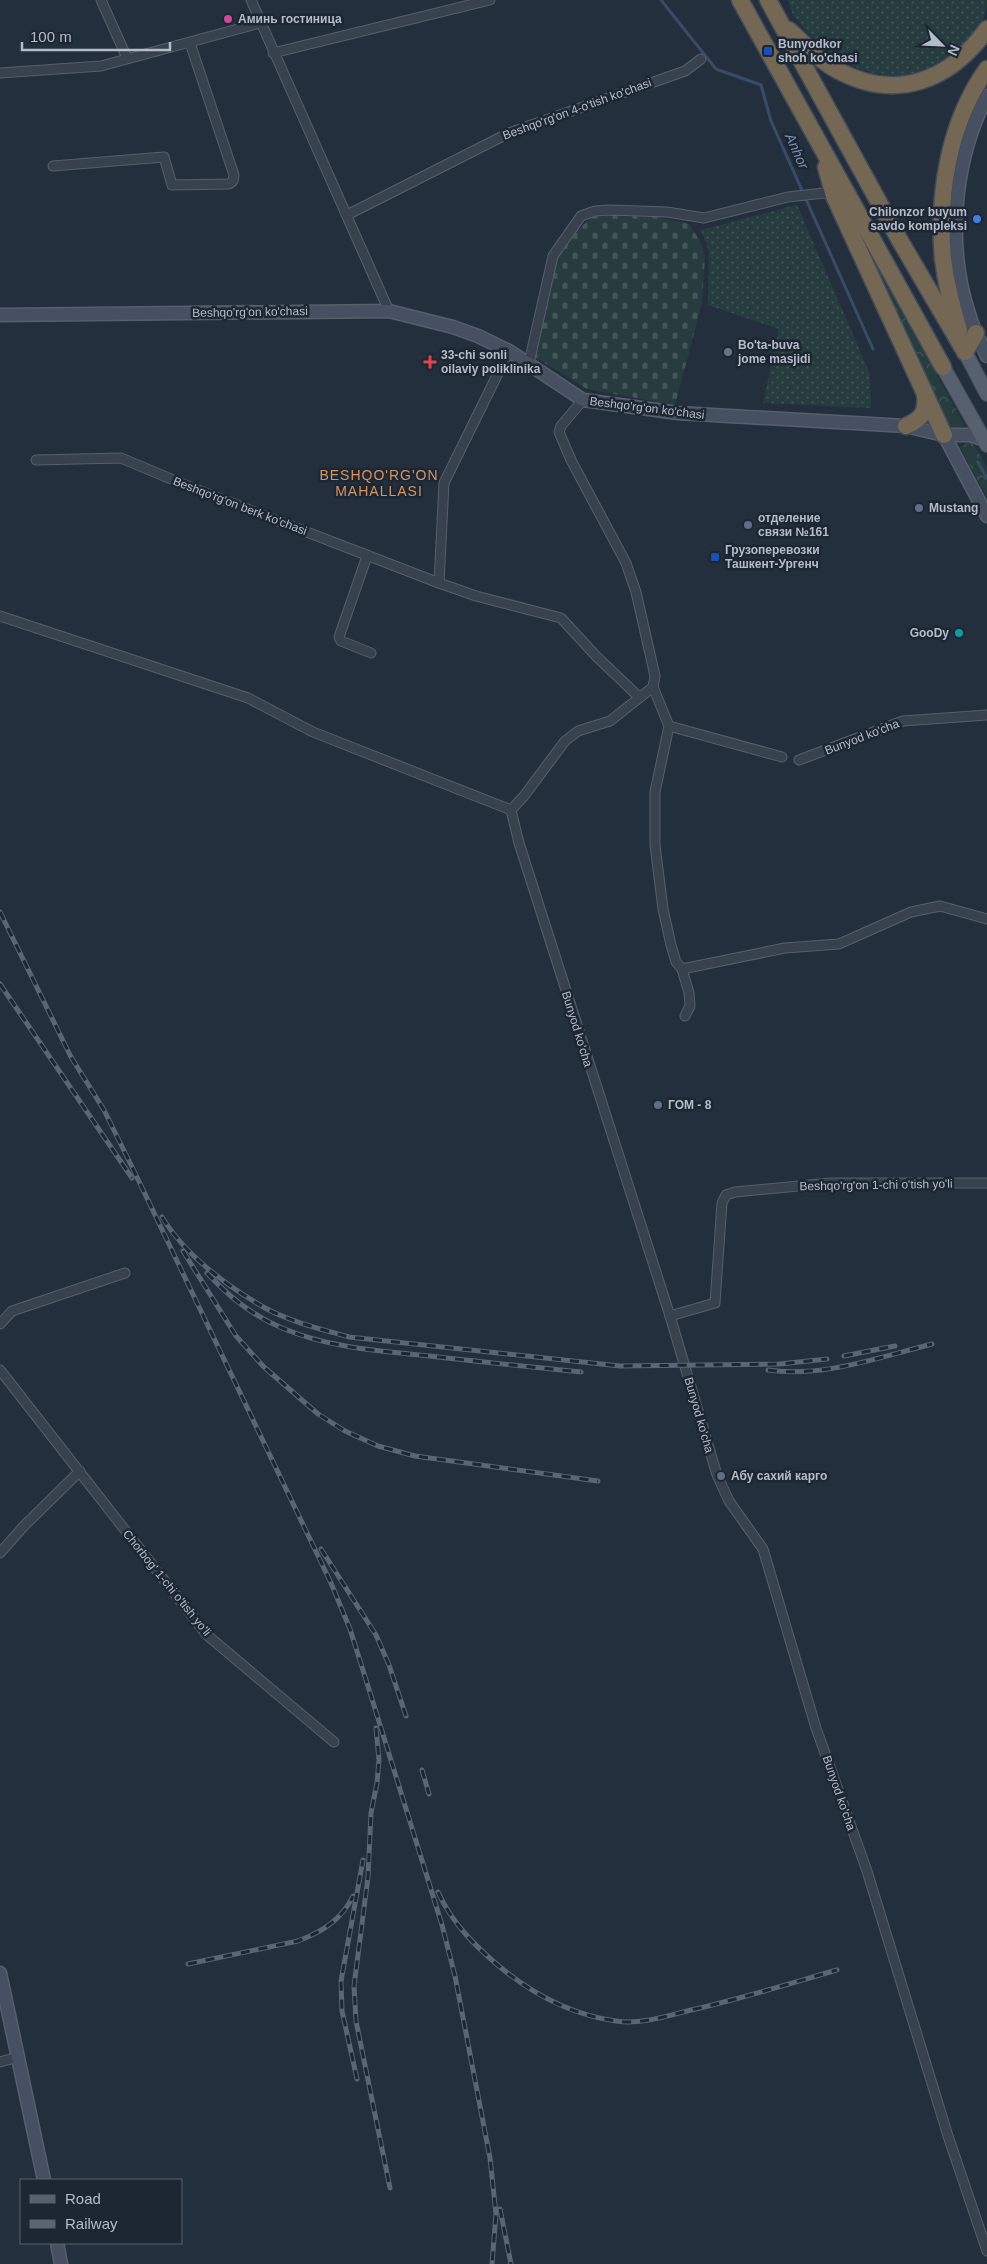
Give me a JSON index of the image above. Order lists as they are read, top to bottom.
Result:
{
  "streets": {
    "street": [
      "Beshqo'rg'on 4-o'tish ko'chasi",
      "Beshqo'rg'on ko'chasi",
      "Beshqo'rg'on berk ko'chasi",
      "Bunyod ko'cha",
      "Beshqo'rg'on 1-chi o'tish yo'li",
      "Chorbog' 1-chi o'tish yo'li"
    ]
  },
  "crossings": [
    ["Bunyod ko'cha", "Beshqo'rg'on 1-chi o'tish yo'li"]
  ],
  "districts": ["BESHQO'RG'ON MAHALLASI"],
  "water": ["Anhor"],
  "places": {
    "other": [
      "Аминь гостиница",
      "Chilonzor buyum savdo kompleksi",
      "Bo'ta-buva jome masjidi",
      "Mustang",
      "отделение связи №161",
      "GooDy",
      "ГОМ - 8",
      "Абу сахий карго"
    ],
    "transit": ["Bunyodkor shoh ko'chasi", "Грузоперевозки Ташкент-Ургенч"],
    "health": ["33-chi sonli oilaviy poliklinika"]
  },
  "legend": ["Road", "Railway"],
  "scale_bar": "100 m",
  "north": "bottom right"
}
